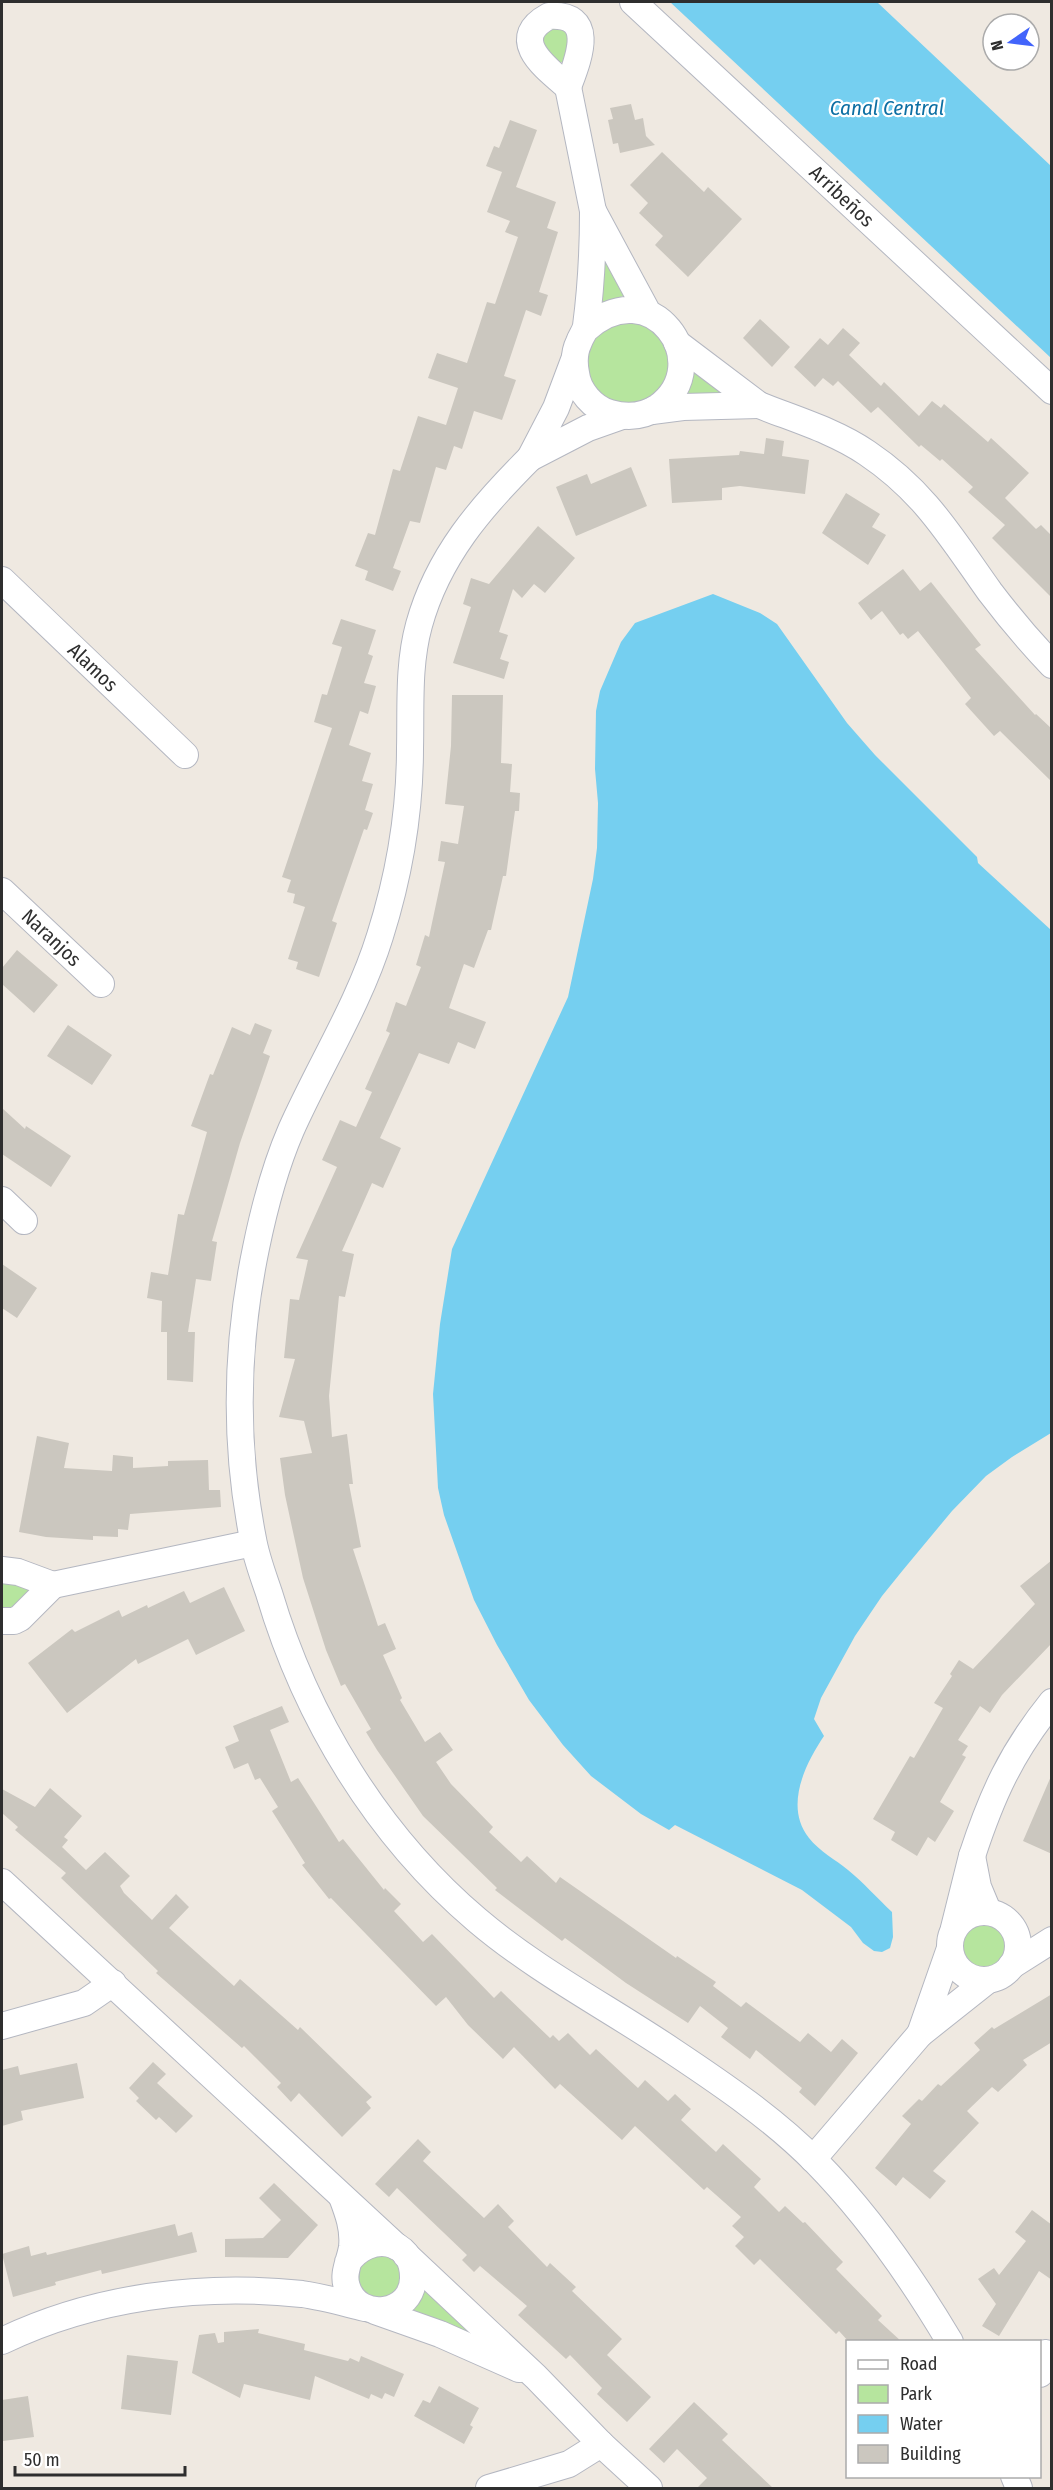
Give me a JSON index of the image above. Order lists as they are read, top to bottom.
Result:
{
  "streets": {
    "street": ["Arribeños", "Alamos", "Naranjos"]
  },
  "water": ["Canal Central"],
  "legend": [
    "Road",
    "Park",
    "Water",
    "Building"
  ],
  "scale_bar": "50 m",
  "north": "left"
}
